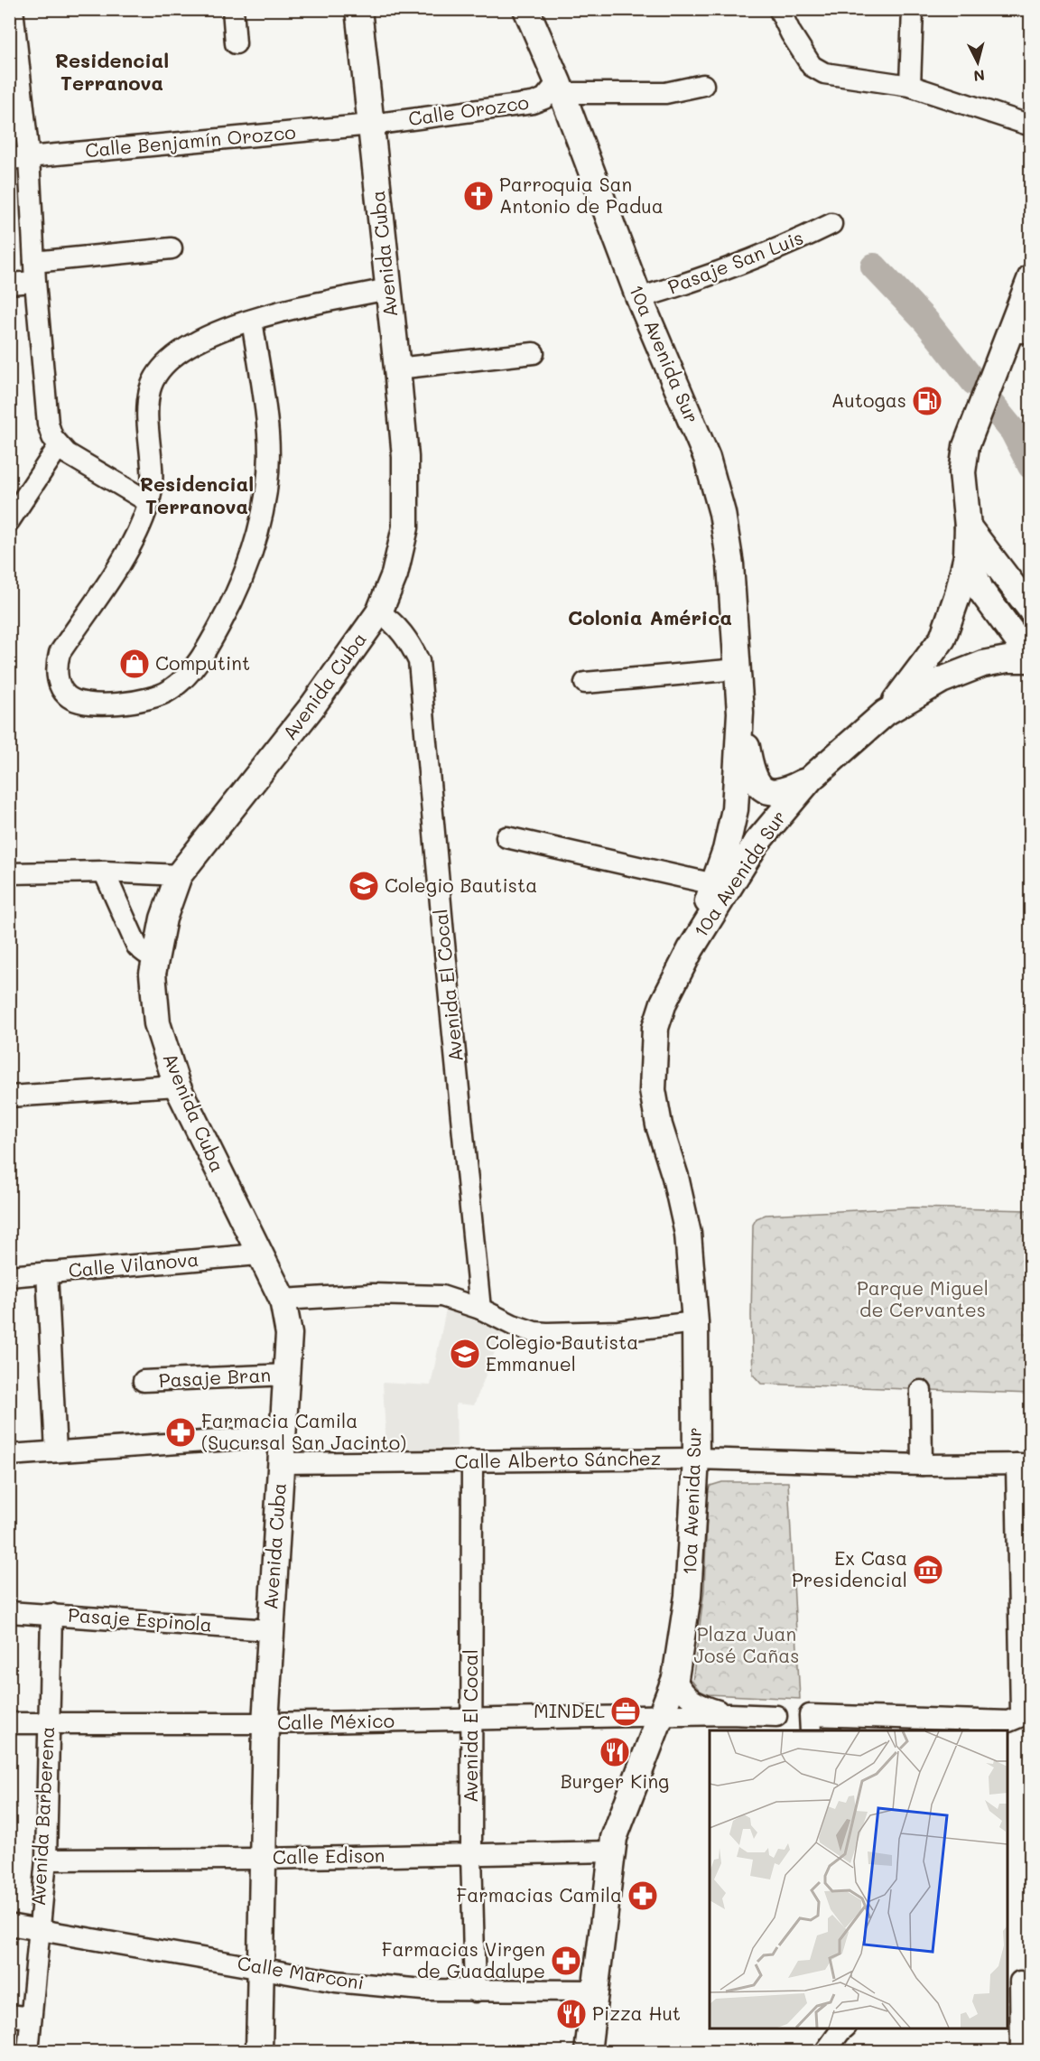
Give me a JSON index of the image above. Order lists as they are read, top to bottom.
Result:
{
  "streets": {
    "main road": ["Avenida Cuba", "10a Avenida Sur"],
    "street": [
      "Calle Orozco",
      "Calle Benjamín Orozco",
      "Pasaje San Luis",
      "Avenida El Cocal",
      "Calle Vilanova",
      "Pasaje Bran",
      "Calle Alberto Sánchez",
      "Pasaje Espinola",
      "Calle México",
      "Avenida Barberena",
      "Calle Edison",
      "Calle Marconi"
    ]
  },
  "crossings": [
    ["Calle Orozco", "Calle Benjamín Orozco"],
    ["Calle Orozco", "Avenida Cuba"],
    ["Calle Orozco", "10a Avenida Sur"],
    ["Calle Benjamín Orozco", "Avenida Cuba"],
    ["Avenida Cuba", "Avenida El Cocal"],
    ["Avenida Cuba", "Calle Vilanova"],
    ["Avenida Cuba", "Pasaje Bran"],
    ["Avenida Cuba", "Calle Alberto Sánchez"],
    ["Avenida Cuba", "Pasaje Espinola"],
    ["Avenida Cuba", "Calle México"],
    ["Avenida Cuba", "Calle Edison"],
    ["Avenida Cuba", "Calle Marconi"],
    ["Pasaje San Luis", "10a Avenida Sur"],
    ["10a Avenida Sur", "Calle Alberto Sánchez"],
    ["10a Avenida Sur", "Calle México"],
    ["10a Avenida Sur", "Calle Edison"],
    ["10a Avenida Sur", "Calle Marconi"],
    ["Avenida El Cocal", "Calle Alberto Sánchez"],
    ["Avenida El Cocal", "Calle México"],
    ["Avenida El Cocal", "Calle Edison"],
    ["Avenida El Cocal", "Calle Marconi"],
    ["Pasaje Espinola", "Avenida Barberena"],
    ["Calle México", "Avenida Barberena"],
    ["Avenida Barberena", "Calle Edison"],
    ["Avenida Barberena", "Calle Marconi"]
  ],
  "districts": ["Residencial Terranova", "Residencial Terranova", "Colonia América"],
  "parks": ["Parque Miguel de Cervantes", "Plaza Juan José Cañas"],
  "places": {
    "church": ["Parroquia San Antonio de Padua"],
    "fuel station": ["Autogas"],
    "shop": ["Computint"],
    "school or university": ["Colegio Bautista", "Colegio Bautista Emmanuel"],
    "pharmacy": ["Farmacia Camila (Sucursal San Jacinto)", "Farmacias Camila", "Farmacias Virgen de Guadalupe"],
    "museum": ["Ex Casa Presidencial"],
    "office": ["MINDEL"],
    "restaurant": ["Burger King", "Pizza Hut"]
  },
  "north": "bottom"
}
